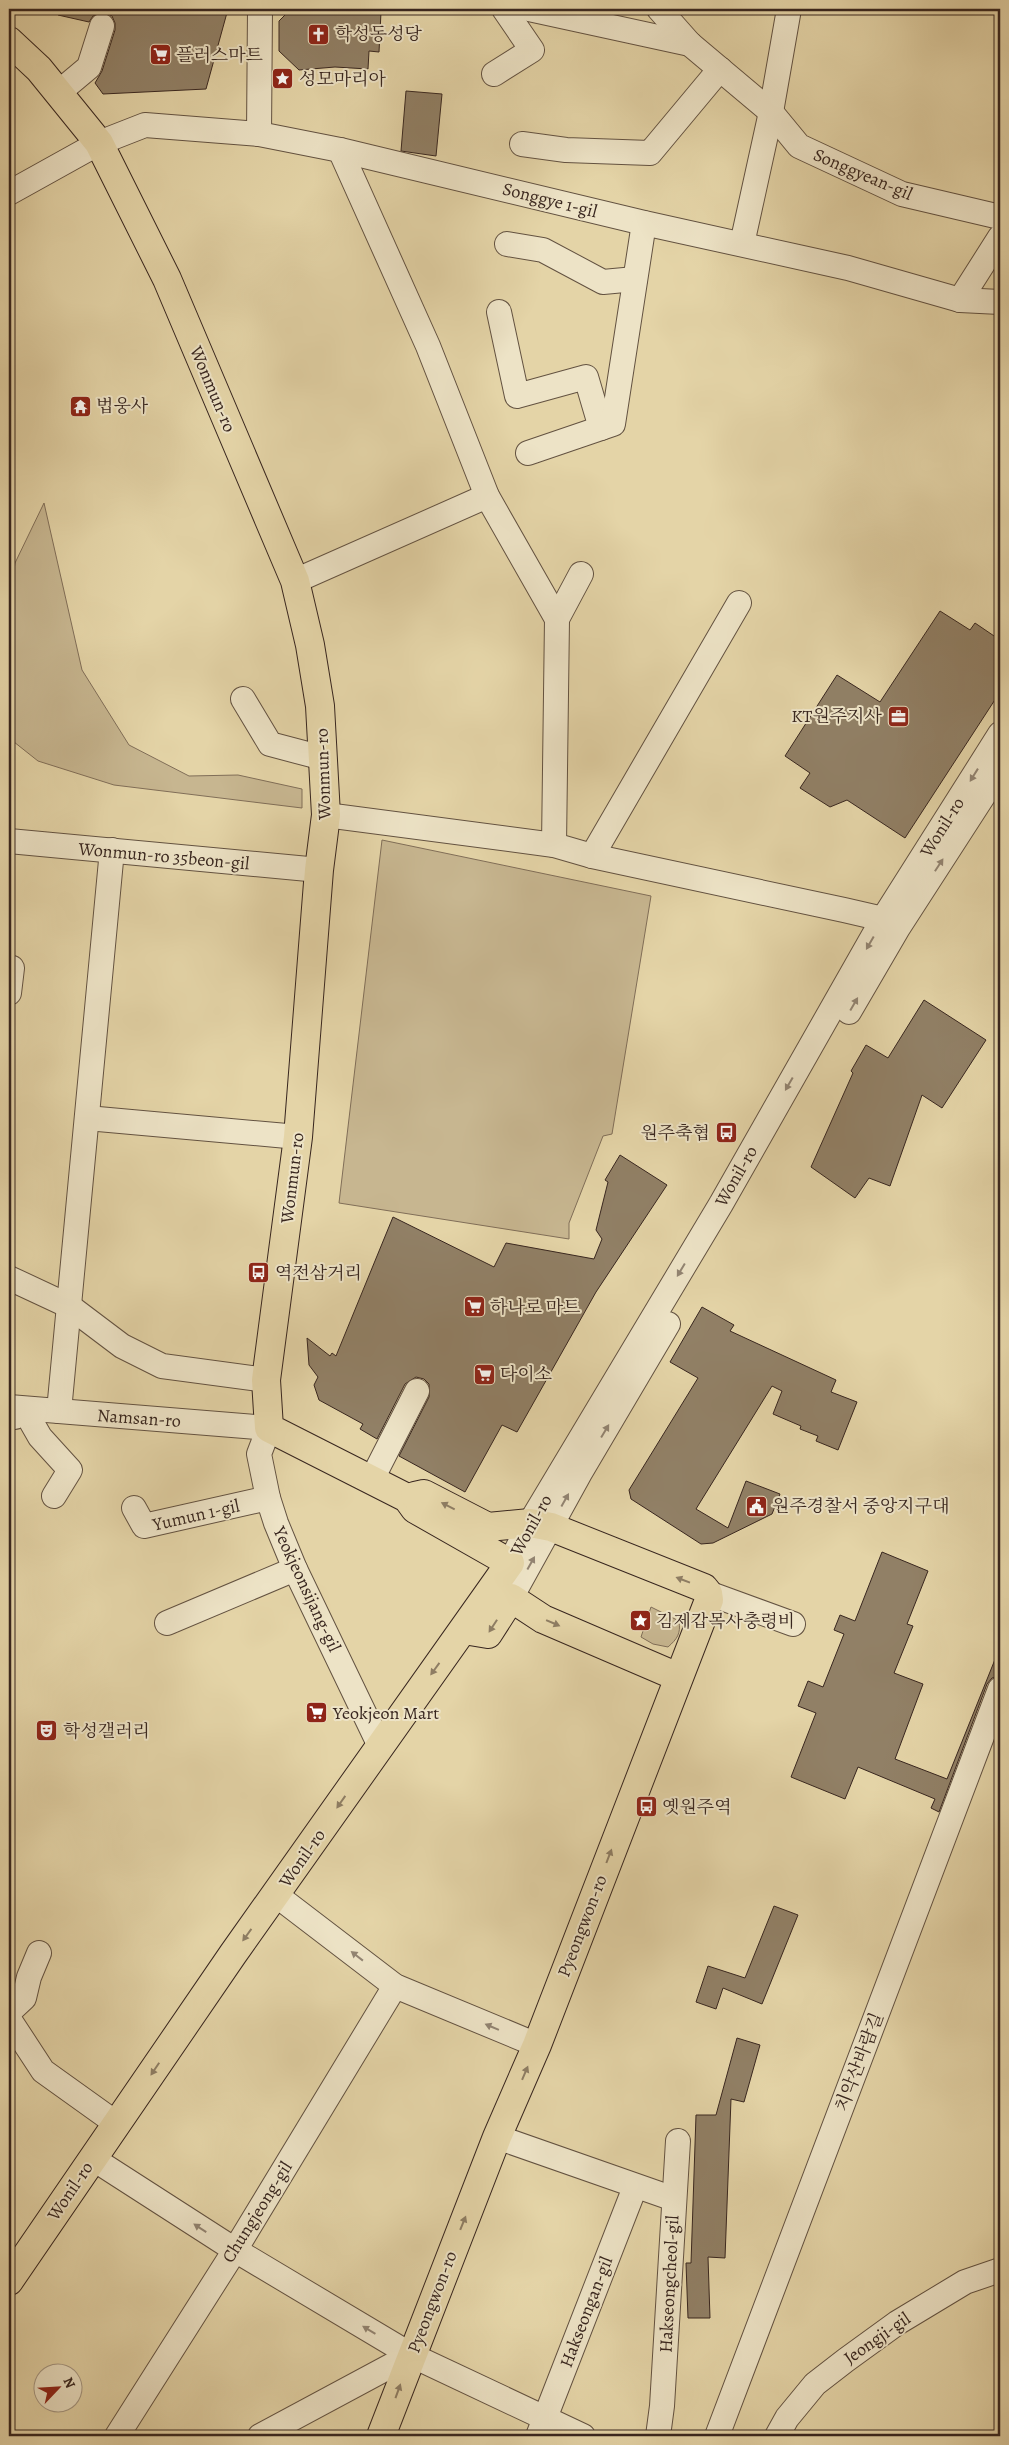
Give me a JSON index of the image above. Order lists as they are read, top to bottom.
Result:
{
  "streets": {
    "main road": ["Wonmun-ro", "Wonil-ro", "Pyeongwon-ro"],
    "street": [
      "Songgyean-gil",
      "Songgye 1-gil",
      "Wonmun-ro 35beon-gil",
      "Namsan-ro",
      "Yumun 1-gil",
      "Yeokjeonsijang-gil",
      "치악산바람길",
      "Chungjeong-gil",
      "Hakseongcheol-gil",
      "Hakseongan-gil",
      "Jeongji-gil"
    ]
  },
  "crossings": [
    ["Songgye 1-gil", "Wonmun-ro"],
    ["Wonmun-ro", "Wonmun-ro 35beon-gil"],
    ["Wonmun-ro", "Namsan-ro"],
    ["Wonmun-ro", "Yeokjeonsijang-gil"],
    ["Wonil-ro", "Yeokjeonsijang-gil"],
    ["Namsan-ro", "Yeokjeonsijang-gil"],
    ["Yumun 1-gil", "Yeokjeonsijang-gil"],
    ["Pyeongwon-ro", "Hakseongcheol-gil"],
    ["Hakseongcheol-gil", "Hakseongan-gil"]
  ],
  "one_way": ["Pyeongwon-ro"],
  "places": {
    "church": ["학성동성당"],
    "supermarket": [
      "플러스마트",
      "하나로 마트",
      "다이소",
      "Yeokjeon Mart"
    ],
    "place": ["성모마리아", "김제갑목사충령비"],
    "temple": ["법웅사"],
    "office": ["KT원주지사"],
    "bus stop": ["원주축협", "역전삼거리", "옛원주역"],
    "public building": ["원주경찰서 중앙지구대"],
    "theatre": ["학성갤러리"]
  },
  "north": "top right"
}
